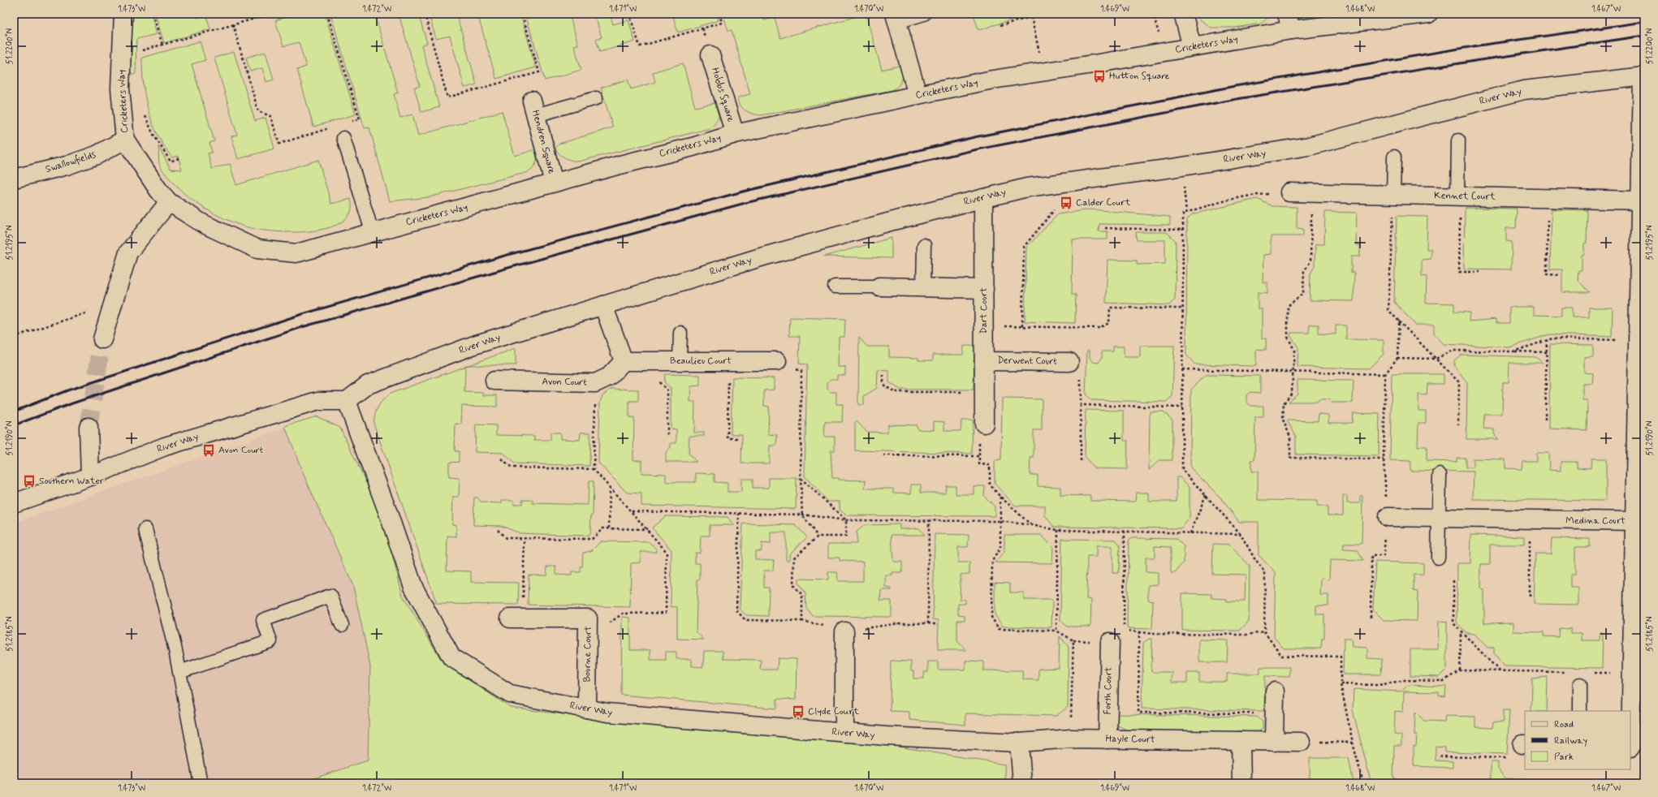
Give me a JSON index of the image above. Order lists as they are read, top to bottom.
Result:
{
  "streets": {
    "street": [
      "Cricketers Way",
      "Hobbs Square",
      "River Way",
      "Hendren Square",
      "Swallowfields",
      "Kennet Court",
      "Dart Court",
      "Beaulieu Court",
      "Derwent Court",
      "Avon Court",
      "Medina Court",
      "Bourne Court",
      "Forth Court",
      "Hayle Court"
    ]
  },
  "crossings": [
    ["Cricketers Way", "Hobbs Square"],
    ["Cricketers Way", "Hendren Square"],
    ["Cricketers Way", "Swallowfields"],
    ["River Way", "Dart Court"],
    ["River Way", "Bourne Court"],
    ["River Way", "Hayle Court"],
    ["Dart Court", "Derwent Court"],
    ["Beaulieu Court", "Avon Court"],
    ["Forth Court", "Hayle Court"]
  ],
  "places": {
    "bus stop": [
      "Hutton Square",
      "Calder Court",
      "Avon Court",
      "Southern Water",
      "Clyde Court"
    ]
  },
  "legend": ["Road", "Railway", "Park"],
  "coordinates": [
    "1.473°W",
    "1.472°W",
    "1.471°W",
    "1.470°W",
    "1.469°W",
    "1.468°W",
    "1.467°W",
    "51.2200°N",
    "51.2195°N",
    "51.2190°N",
    "51.2185°N"
  ]
}
